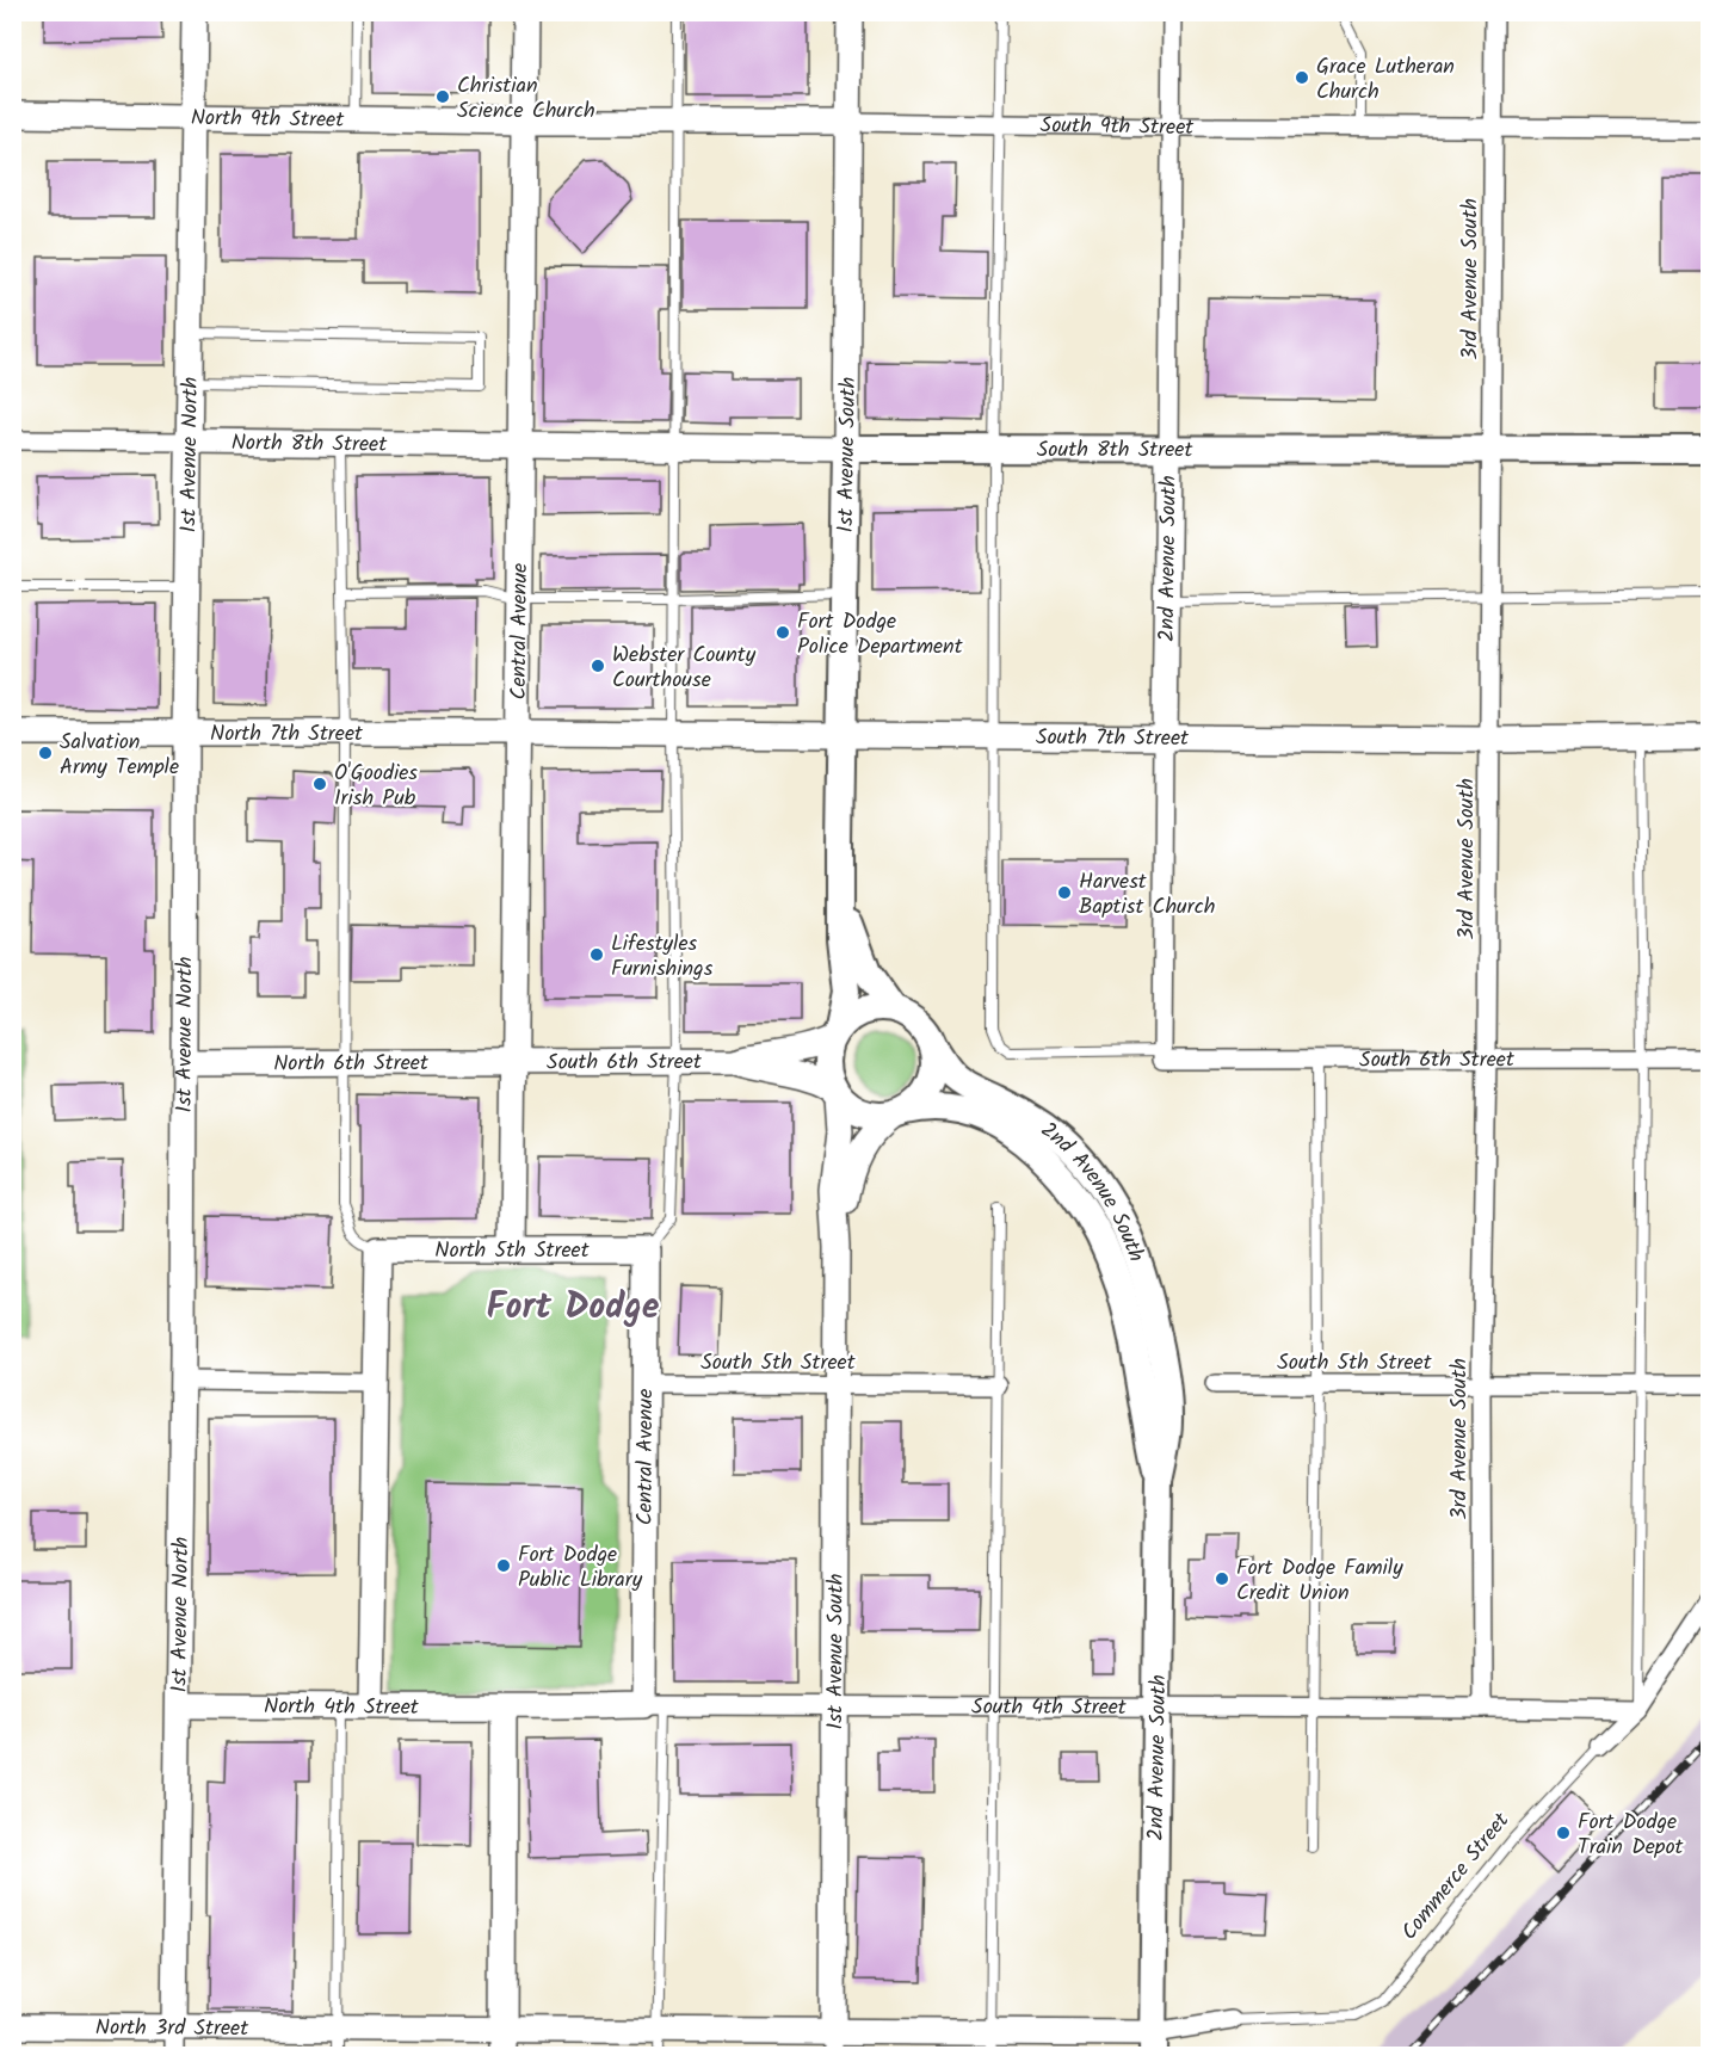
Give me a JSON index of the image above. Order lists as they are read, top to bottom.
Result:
{
  "streets": {
    "main road": [
      "North 9th Street",
      "South 9th Street",
      "North 8th Street",
      "South 8th Street",
      "1st Avenue North",
      "1st Avenue South",
      "2nd Avenue South",
      "Central Avenue",
      "North 7th Street",
      "South 7th Street",
      "South 6th Street",
      "North 6th Street",
      "North 5th Street",
      "North 4th Street",
      "South 4th Street",
      "North 3rd Street"
    ],
    "street": ["3rd Avenue South", "South 5th Street", "Commerce Street"]
  },
  "crossings": [
    ["North 9th Street", "South 9th Street"],
    ["North 9th Street", "1st Avenue North"],
    ["North 9th Street", "Central Avenue"],
    ["South 9th Street", "3rd Avenue South"],
    ["South 9th Street", "1st Avenue South"],
    ["South 9th Street", "2nd Avenue South"],
    ["South 9th Street", "Central Avenue"],
    ["3rd Avenue South", "South 8th Street"],
    ["3rd Avenue South", "South 7th Street"],
    ["3rd Avenue South", "South 6th Street"],
    ["3rd Avenue South", "South 5th Street"],
    ["3rd Avenue South", "South 4th Street"],
    ["North 8th Street", "South 8th Street"],
    ["North 8th Street", "1st Avenue North"],
    ["North 8th Street", "Central Avenue"],
    ["South 8th Street", "1st Avenue South"],
    ["South 8th Street", "2nd Avenue South"],
    ["South 8th Street", "Central Avenue"],
    ["1st Avenue North", "North 7th Street"],
    ["1st Avenue North", "North 6th Street"],
    ["1st Avenue North", "North 4th Street"],
    ["1st Avenue North", "North 3rd Street"],
    ["1st Avenue South", "2nd Avenue South"],
    ["1st Avenue South", "South 7th Street"],
    ["1st Avenue South", "South 6th Street"],
    ["1st Avenue South", "South 5th Street"],
    ["1st Avenue South", "South 4th Street"],
    ["1st Avenue South", "North 3rd Street"],
    ["2nd Avenue South", "South 7th Street"],
    ["2nd Avenue South", "South 6th Street"],
    ["2nd Avenue South", "South 4th Street"],
    ["2nd Avenue South", "Commerce Street"],
    ["2nd Avenue South", "North 3rd Street"],
    ["Central Avenue", "North 7th Street"],
    ["Central Avenue", "South 7th Street"],
    ["Central Avenue", "South 6th Street"],
    ["Central Avenue", "North 6th Street"],
    ["Central Avenue", "North 5th Street"],
    ["Central Avenue", "South 5th Street"],
    ["Central Avenue", "South 4th Street"],
    ["North 7th Street", "South 7th Street"],
    ["South 6th Street", "North 6th Street"],
    ["North 4th Street", "South 4th Street"],
    ["South 4th Street", "Commerce Street"],
    ["Commerce Street", "North 3rd Street"]
  ],
  "districts": ["Fort Dodge"],
  "places": [
    "Grace Lutheran Church",
    "Christian Science Church",
    "Fort Dodge Police Department",
    "Webster County Courthouse",
    "Salvation Army Temple",
    "O'Goodies Irish Pub",
    "Harvest Baptist Church",
    "Lifestyles Furnishings",
    "Fort Dodge Public Library",
    "Fort Dodge Family Credit Union",
    "Fort Dodge Train Depot"
  ]
}
